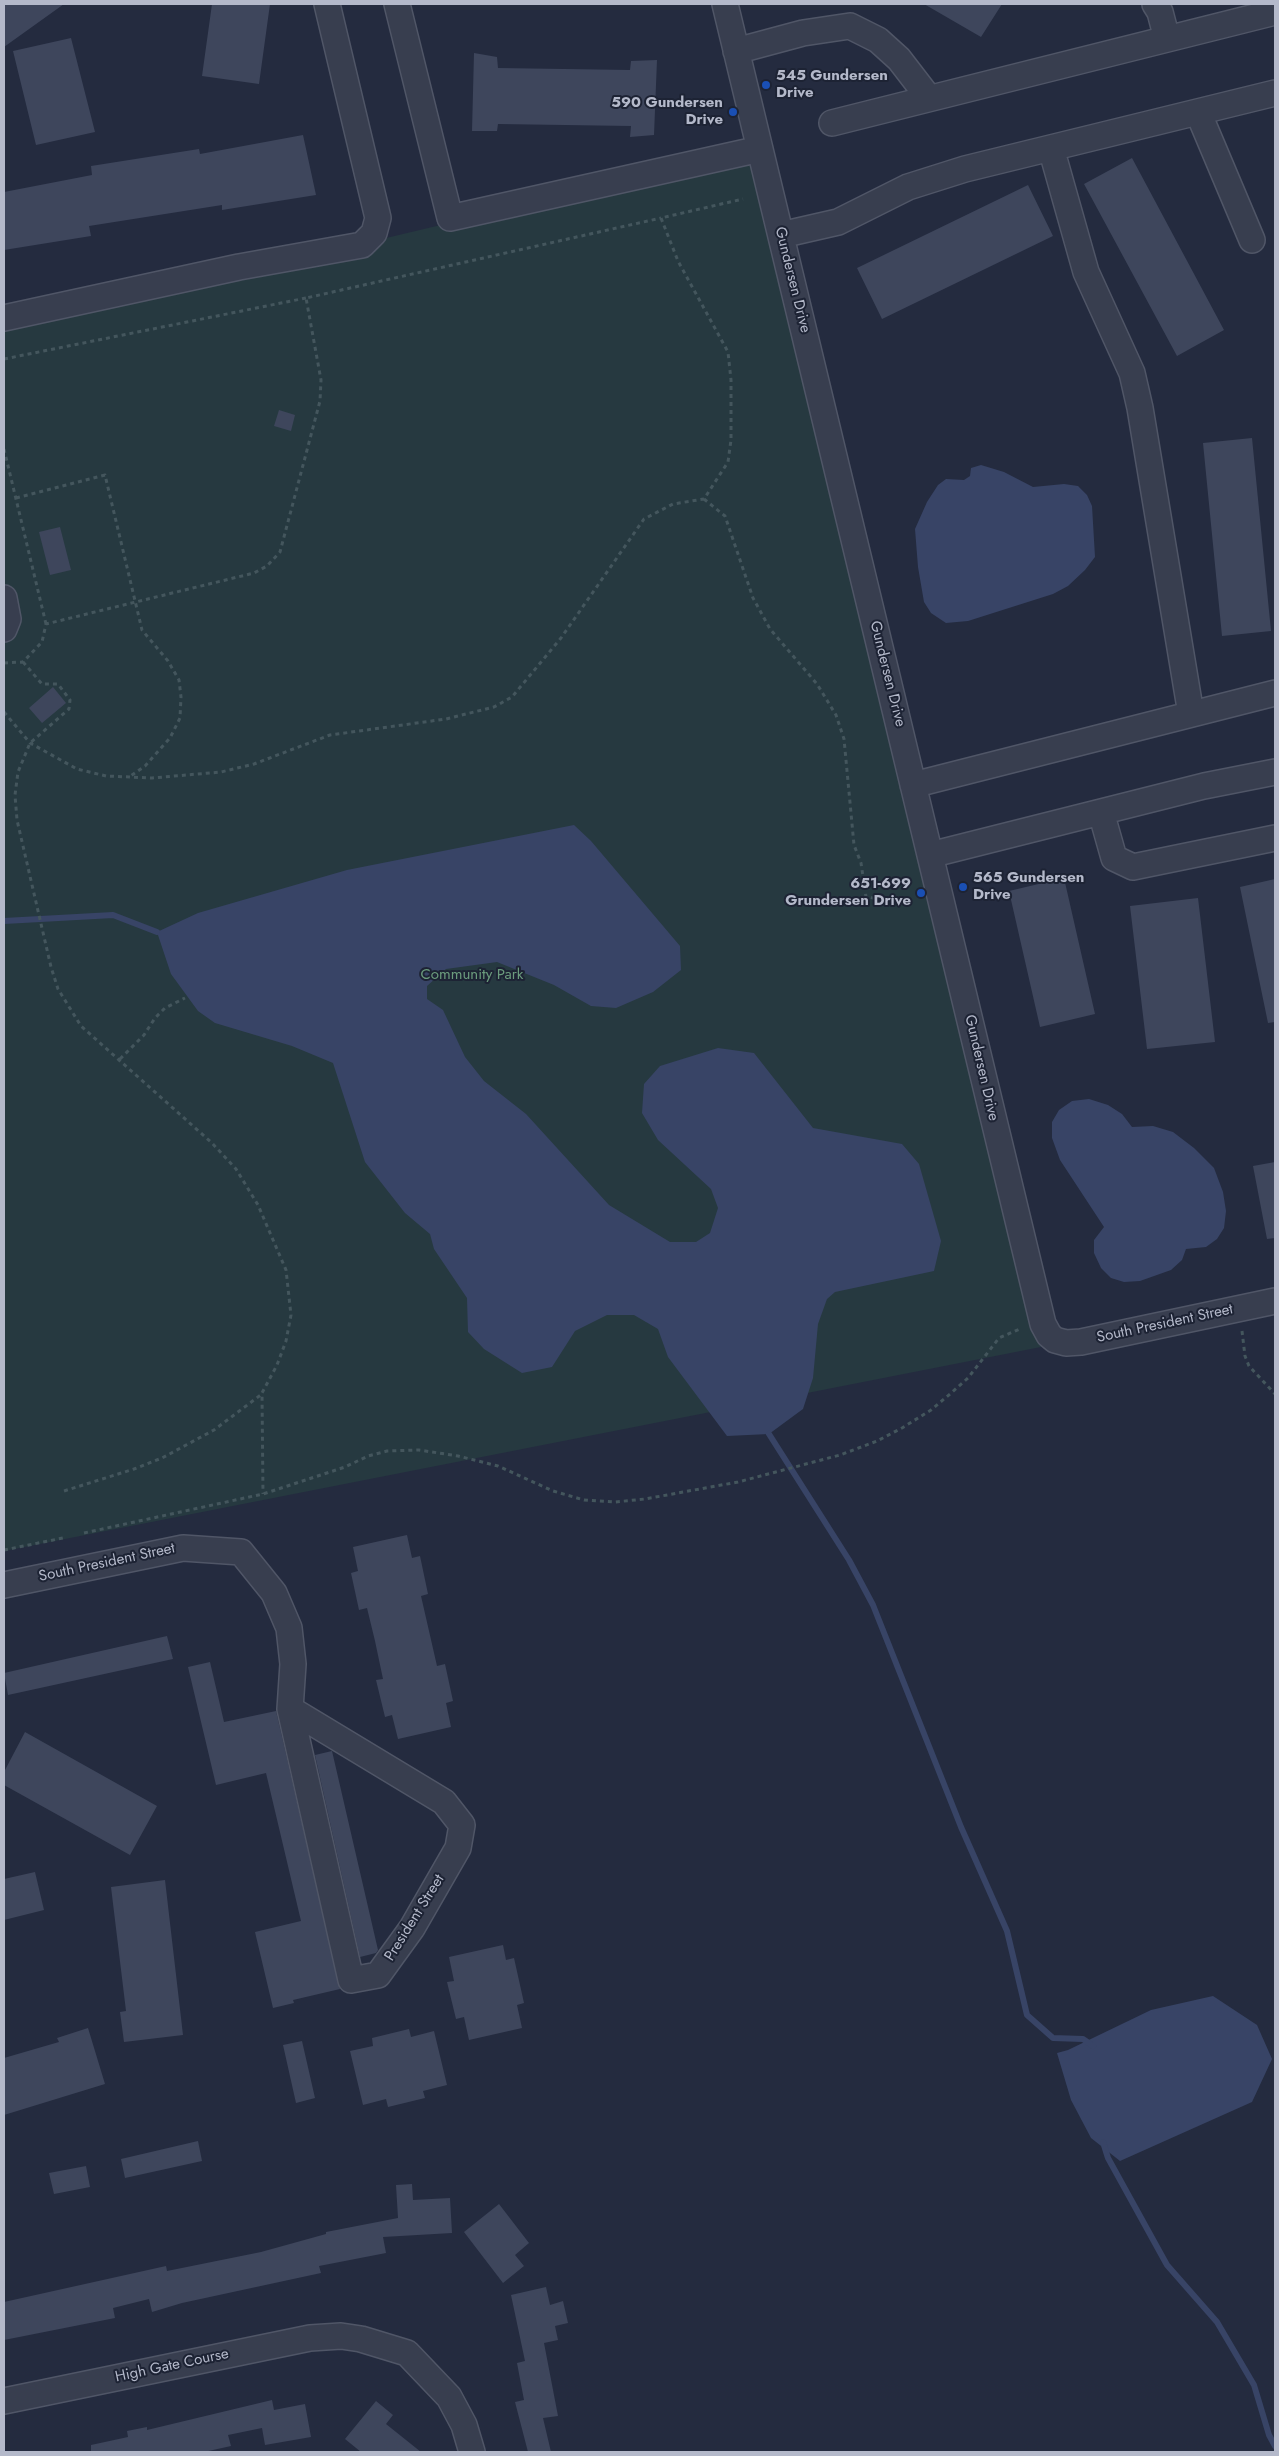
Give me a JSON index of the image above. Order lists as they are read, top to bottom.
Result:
{
  "streets": {
    "street": [
      "Gundersen Drive",
      "South President Street",
      "President Street",
      "High Gate Course"
    ]
  },
  "crossings": [
    ["Gundersen Drive", "South President Street"],
    ["South President Street", "President Street"]
  ],
  "parks": ["Community Park"],
  "places": [
    "545 Gundersen Drive",
    "590 Gundersen Drive",
    "565 Gundersen Drive",
    "651-699 Grundersen Drive"
  ]
}
